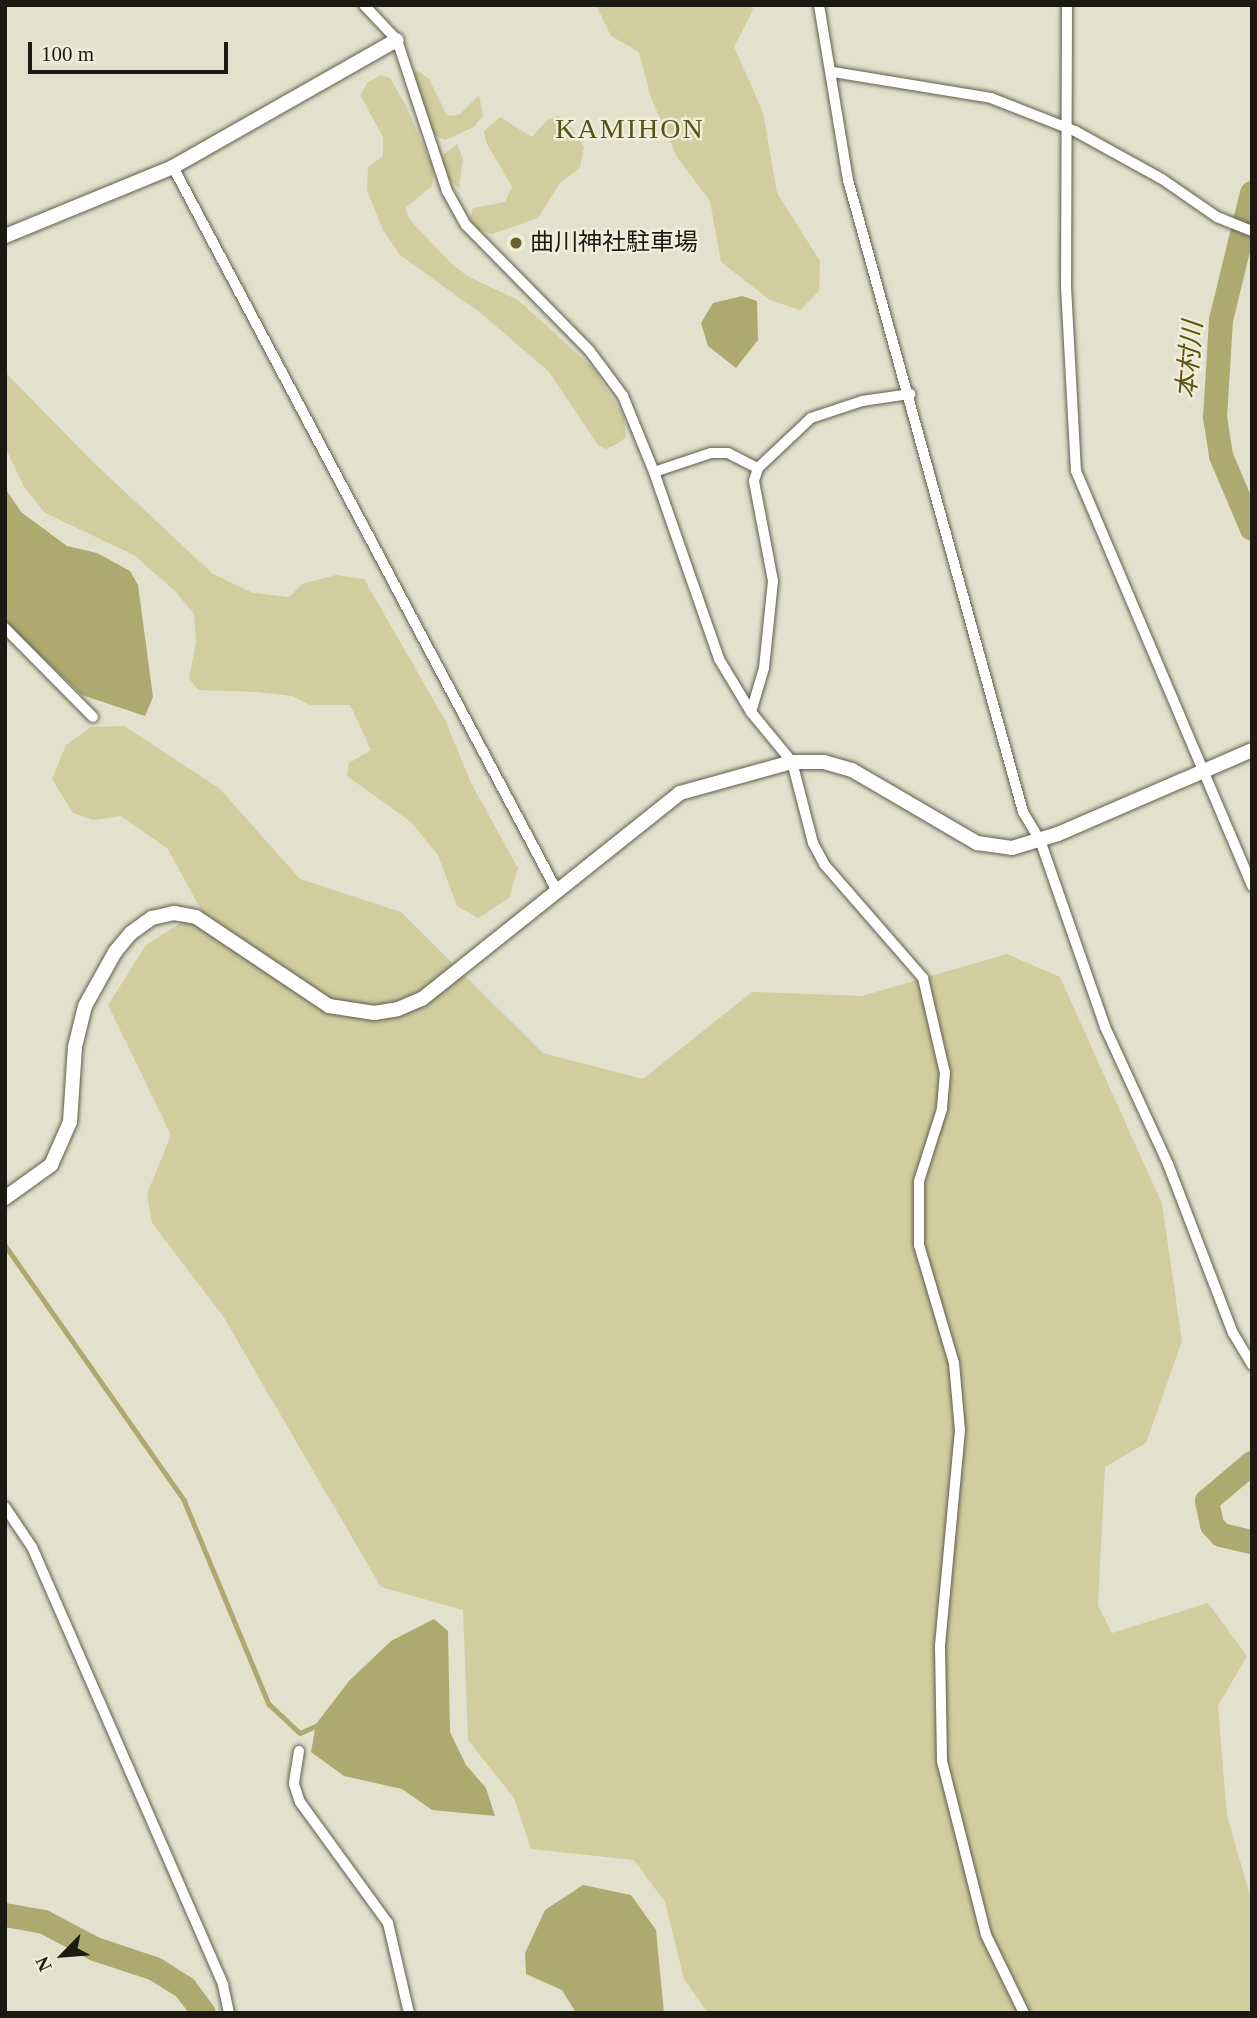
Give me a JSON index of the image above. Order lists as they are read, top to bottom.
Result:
{
  "districts": ["KAMIHON"],
  "water": ["本村川"],
  "places": ["曲川神社駐車場"],
  "scale_bar": "100 m",
  "north": "bottom left"
}
